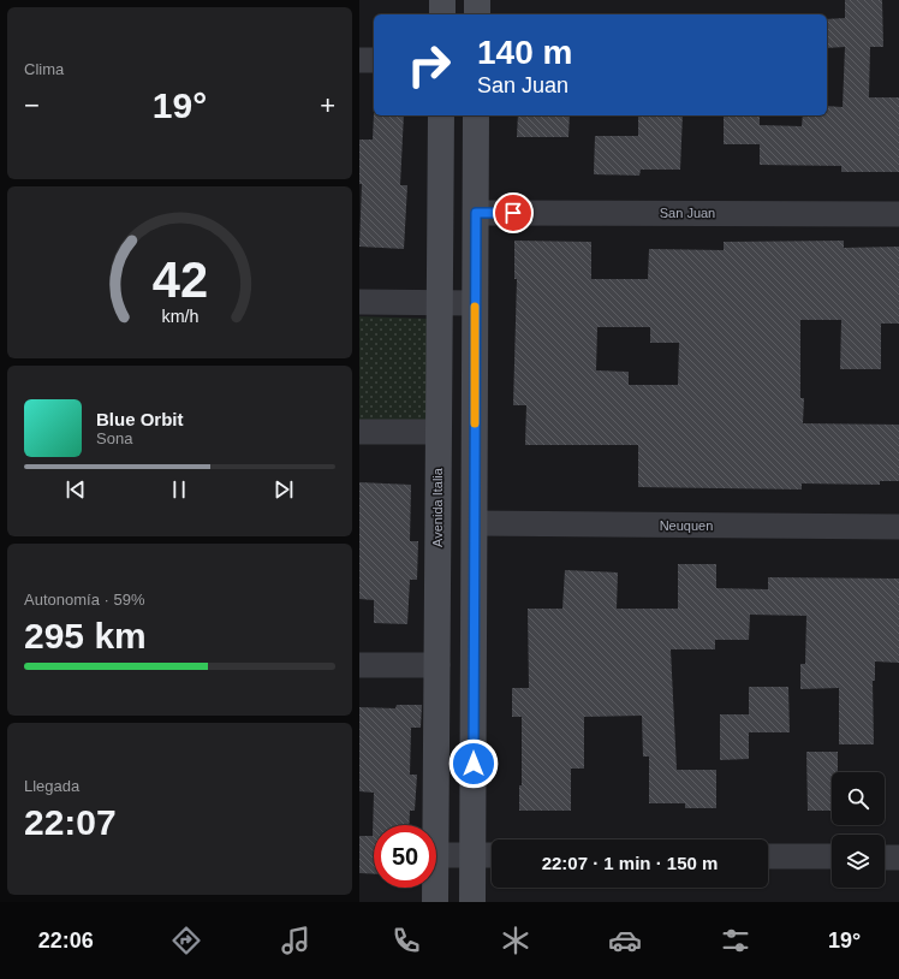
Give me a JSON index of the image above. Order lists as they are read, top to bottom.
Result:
{
  "streets": {
    "main road": ["Avenida Italia"],
    "street": ["San Juan", "Neuquen"]
  },
  "page": {
    "tile": [
      "Clima",
      ["Autonomía · 59%", "295 km"],
      ["Llegada", "22:07"]
    ],
    "turn": ["140 m", "San Juan"],
    "heat": ["−", "19°", "+"],
    "song": ["Blue Orbit", "Sona"],
    "limit": "50",
    "trip": "22:07 · 1 min · 150 m",
    "tabs": ["22:06", "19°"],
    "gauge": ["42", "km/h"]
  }
}
